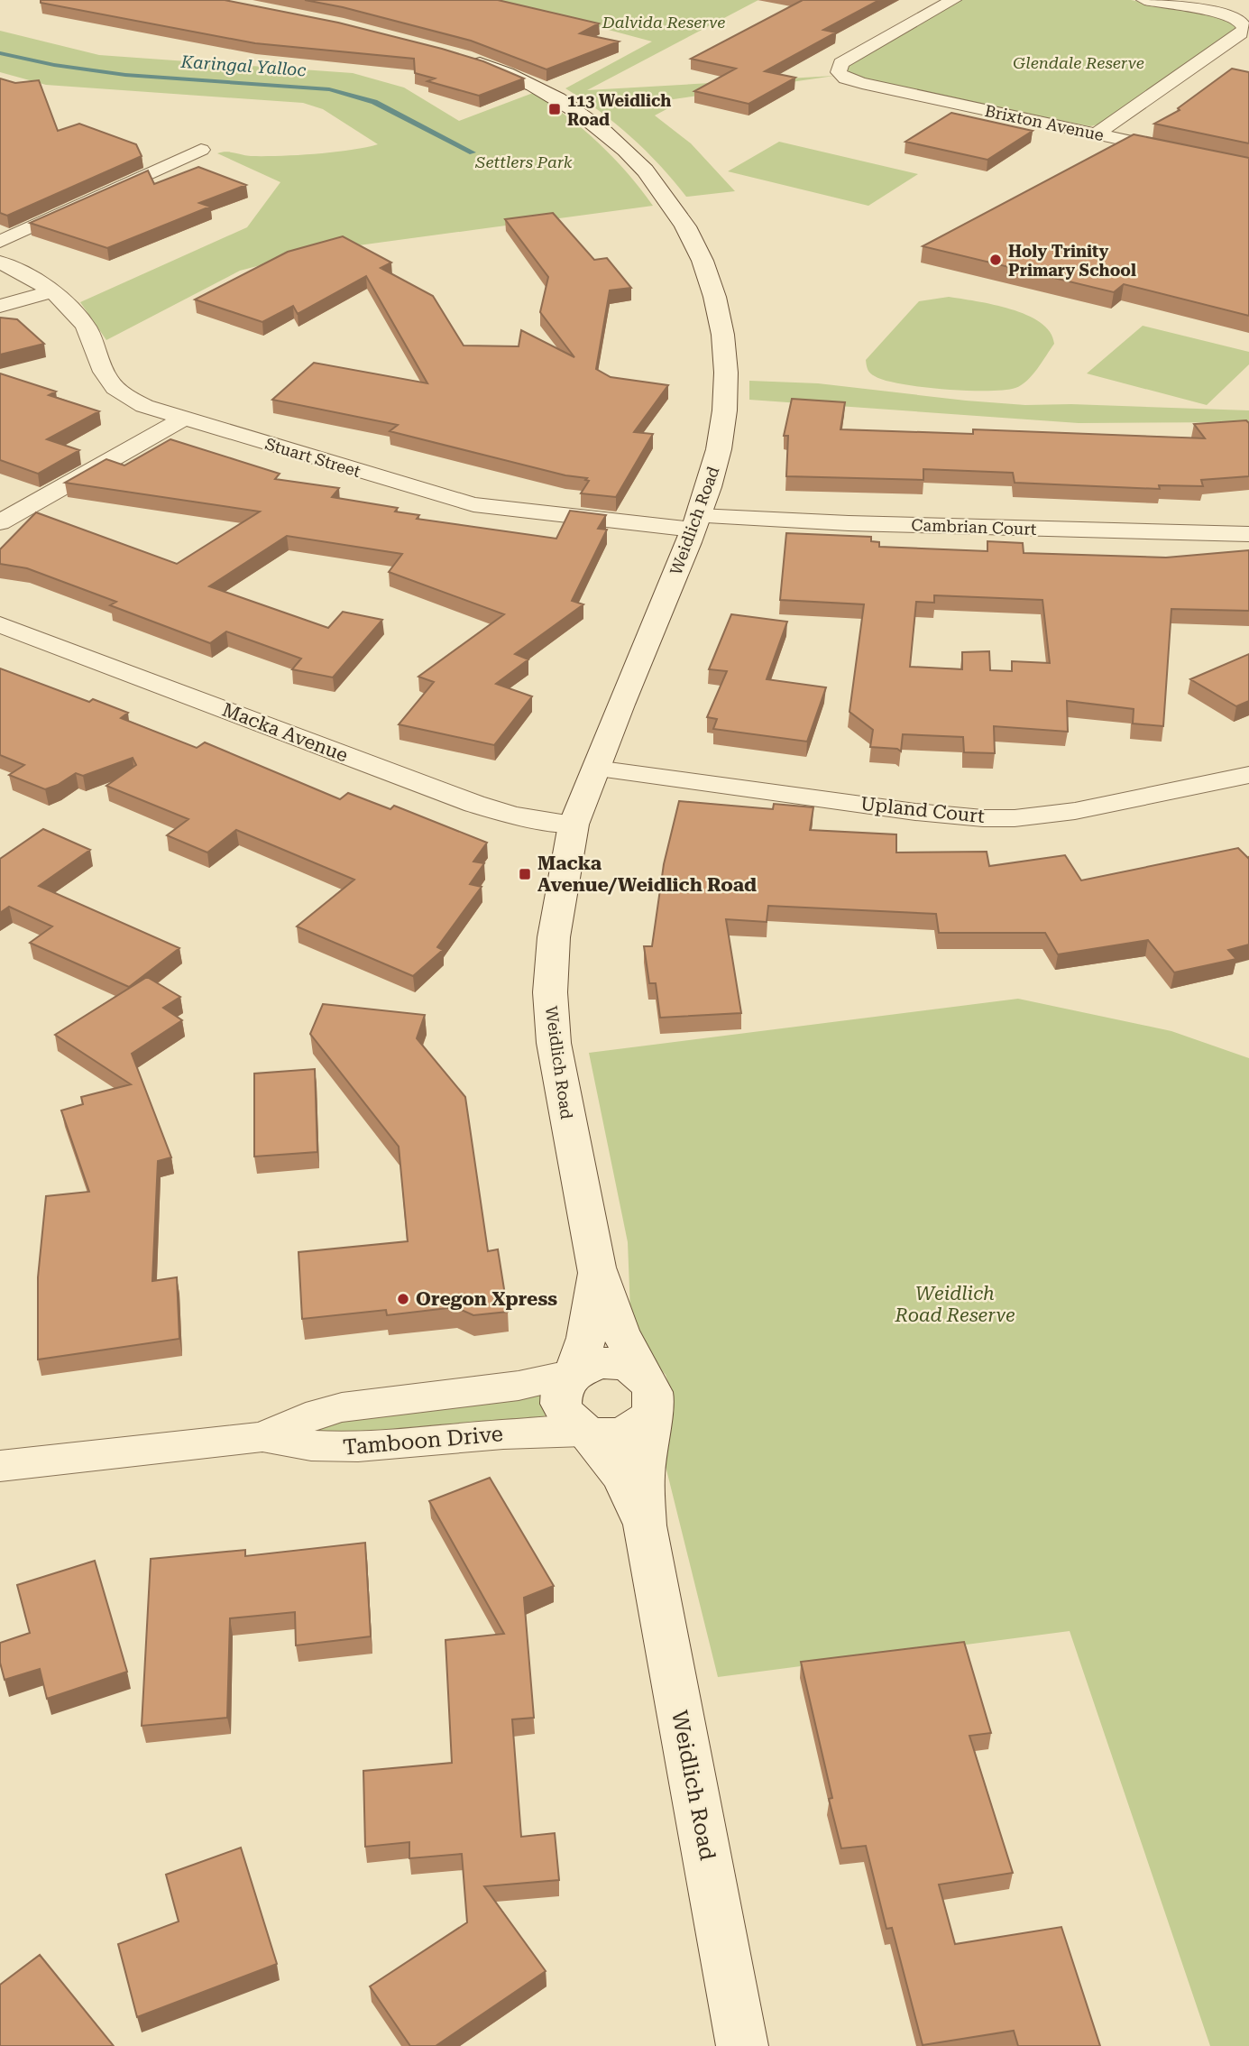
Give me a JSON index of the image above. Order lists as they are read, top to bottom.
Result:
{
  "streets": {
    "street": [
      "Brixton Avenue",
      "Stuart Street",
      "Weidlich Road",
      "Cambrian Court",
      "Macka Avenue",
      "Upland Court",
      "Tamboon Drive"
    ]
  },
  "crossings": [
    ["Stuart Street", "Weidlich Road"],
    ["Stuart Street", "Cambrian Court"],
    ["Weidlich Road", "Cambrian Court"],
    ["Weidlich Road", "Macka Avenue"],
    ["Weidlich Road", "Upland Court"],
    ["Weidlich Road", "Tamboon Drive"]
  ],
  "water": ["Karingal Yalloc"],
  "parks": [
    "Dalvida Reserve",
    "Glendale Reserve",
    "Settlers Park",
    "Weidlich Road Reserve"
  ],
  "places": {
    "transit": ["113 Weidlich Road", "Macka Avenue/Weidlich Road"],
    "other": ["Holy Trinity Primary School", "Oregon Xpress"]
  }
}
